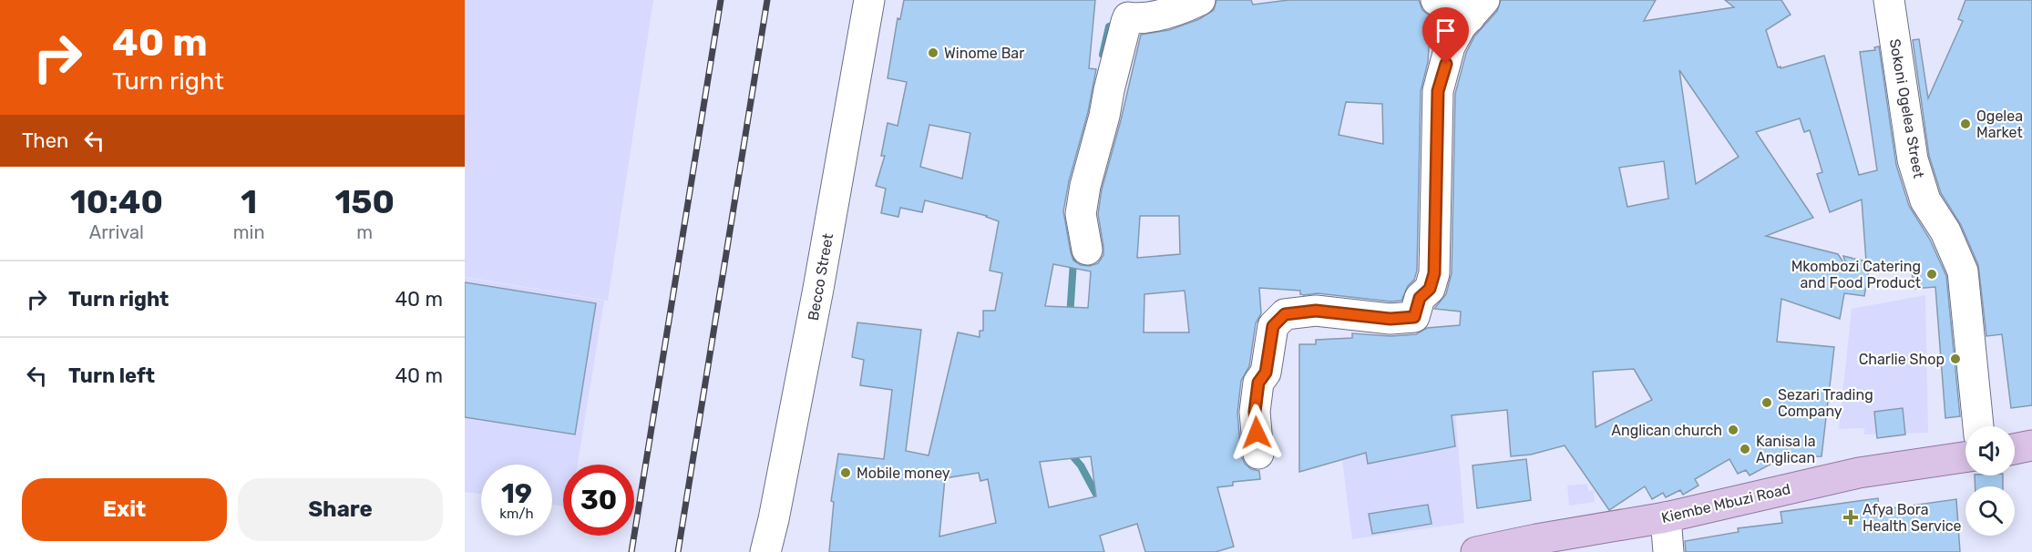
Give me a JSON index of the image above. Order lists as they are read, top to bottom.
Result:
{
  "streets": {
    "main road": ["Kiembe Mbuzi Road"],
    "street": ["Sokoni Ogelea Street", "Becco Street"]
  },
  "places": {
    "other": [
      "Winome Bar",
      "Ogelea Market",
      "Mkombozi Catering and Food Product",
      "Charlie Shop",
      "Sezari Trading Company",
      "Anglican church",
      "Kanisa la Anglican",
      "Mobile money"
    ],
    "health": ["Afya Bora Health Service"]
  },
  "page": {
    "turn": ["40 m", "Turn right"],
    "then": "Then",
    "eta": [
      "10:40",
      "Arrival",
      "1",
      "min",
      "150",
      "m"
    ],
    "list": [
      {
        "name": "Turn right",
        "value": "40 m"
      },
      {
        "name": "Turn left",
        "value": "40 m"
      }
    ],
    "speed": "19 km/h",
    "limit": "30",
    "buttons": ["Exit", "Share"]
  }
}
